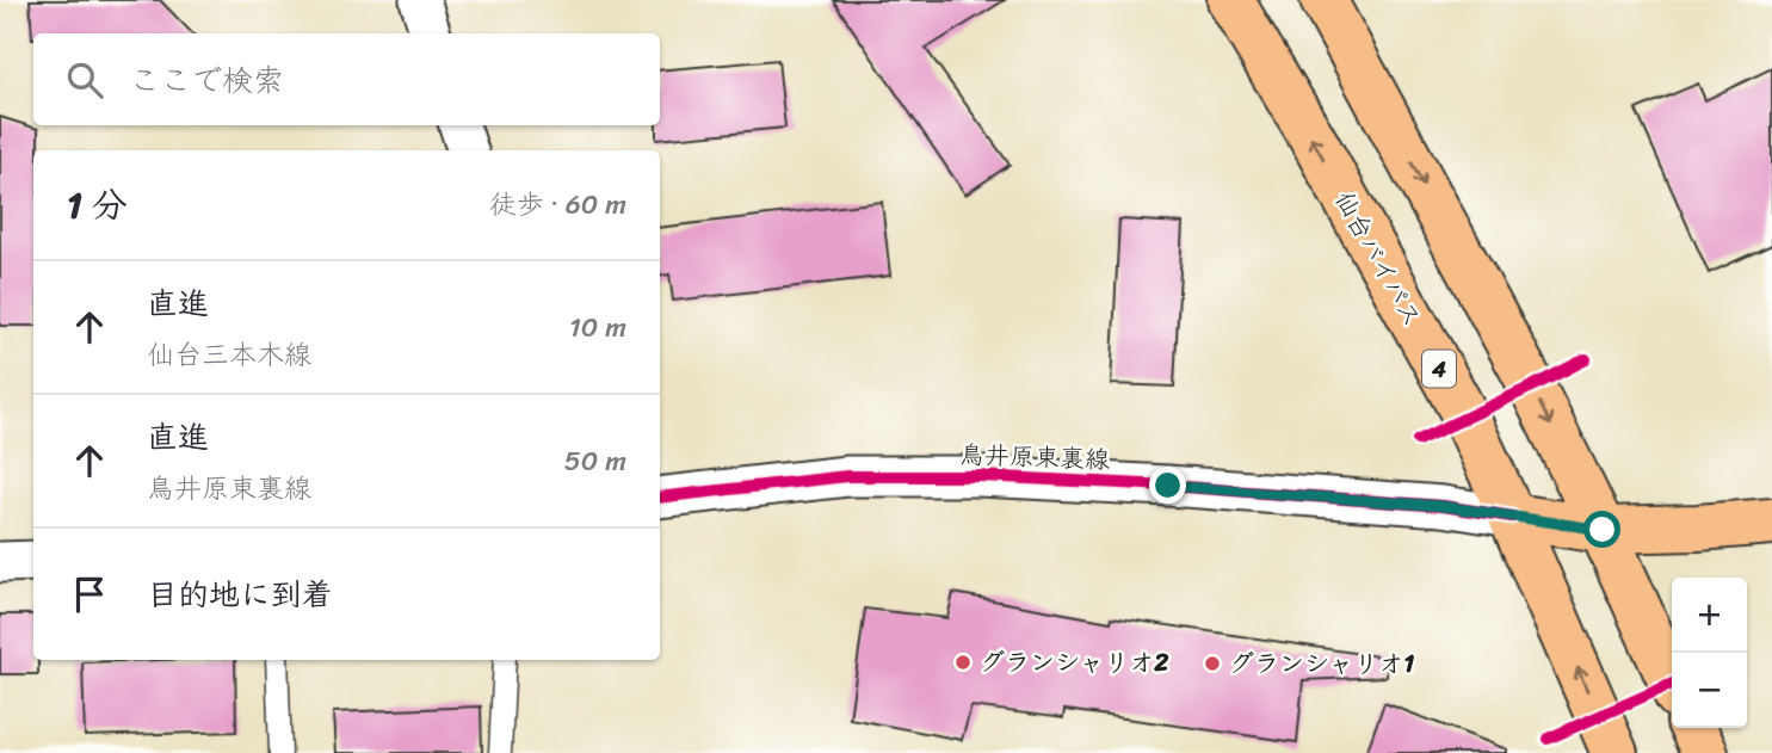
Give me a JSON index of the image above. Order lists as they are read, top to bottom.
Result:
{
  "streets": {
    "main road": ["仙台バイパス", "4"],
    "street": ["鳥井原東裏線"]
  },
  "crossings": [
    ["仙台バイパス", "鳥井原東裏線"]
  ],
  "places": ["グランシャリオ2", "グランシャリオ1"],
  "page": {
    "search": "ここで検索",
    "heading": ["1 分", "徒歩 · 60 m"],
    "list": [
      ["直進", "仙台三本木線", "10 m"],
      ["直進", "鳥井原東裏線", "50 m"],
      "目的地に到着"
    ],
    "map_buttons": ["+", "−"]
  }
}
